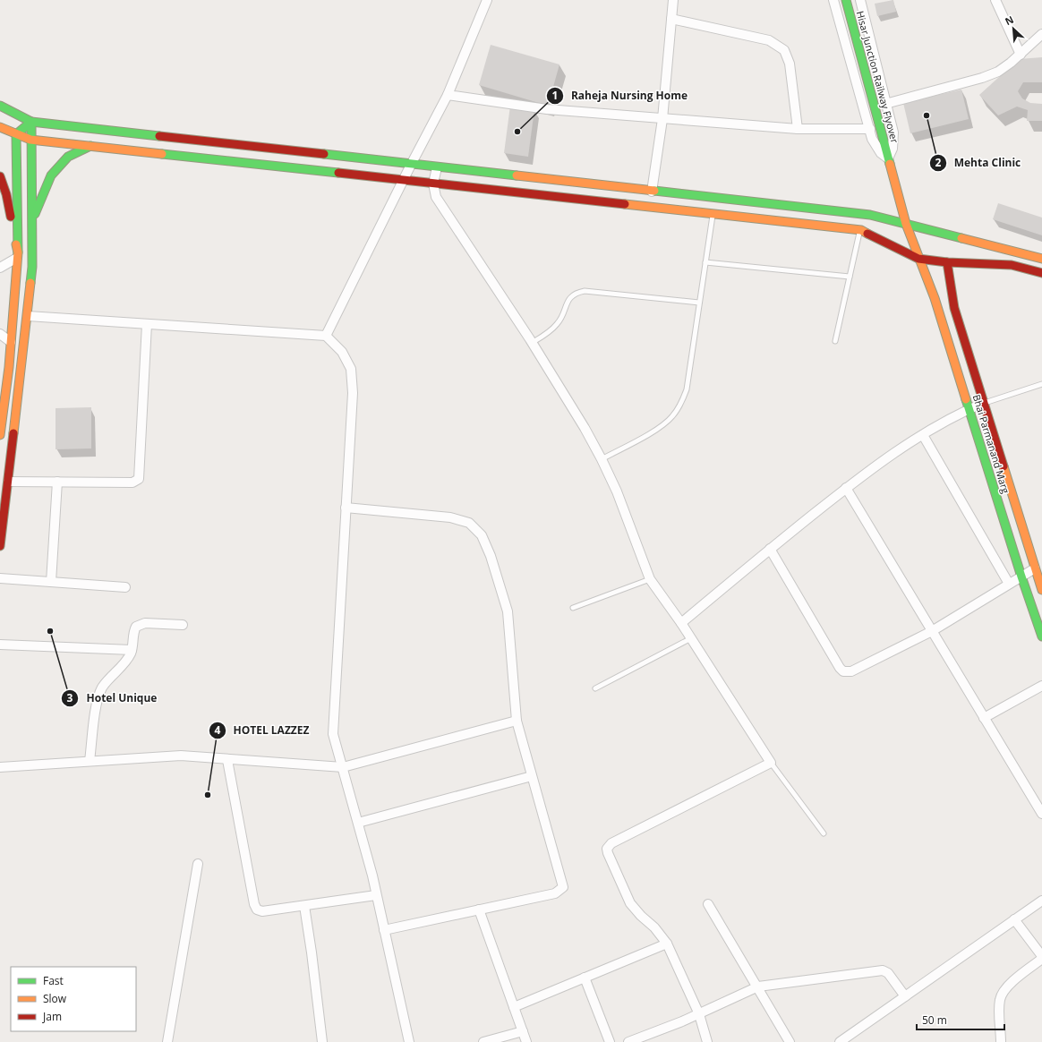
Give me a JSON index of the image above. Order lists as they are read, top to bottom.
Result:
{
  "streets": {
    "main road": ["Hisar Junction Railway Flyover", "Bhai Parmanand Marg"]
  },
  "crossings": [
    ["Hisar Junction Railway Flyover", "Bhai Parmanand Marg"]
  ],
  "places": [
    "Mehta Clinic",
    "Raheja Nursing Home",
    "Hotel Unique",
    "HOTEL LAZZEZ"
  ],
  "legend": ["Fast", "Slow", "Jam"],
  "scale_bar": "50 m",
  "north": "top left"
}
